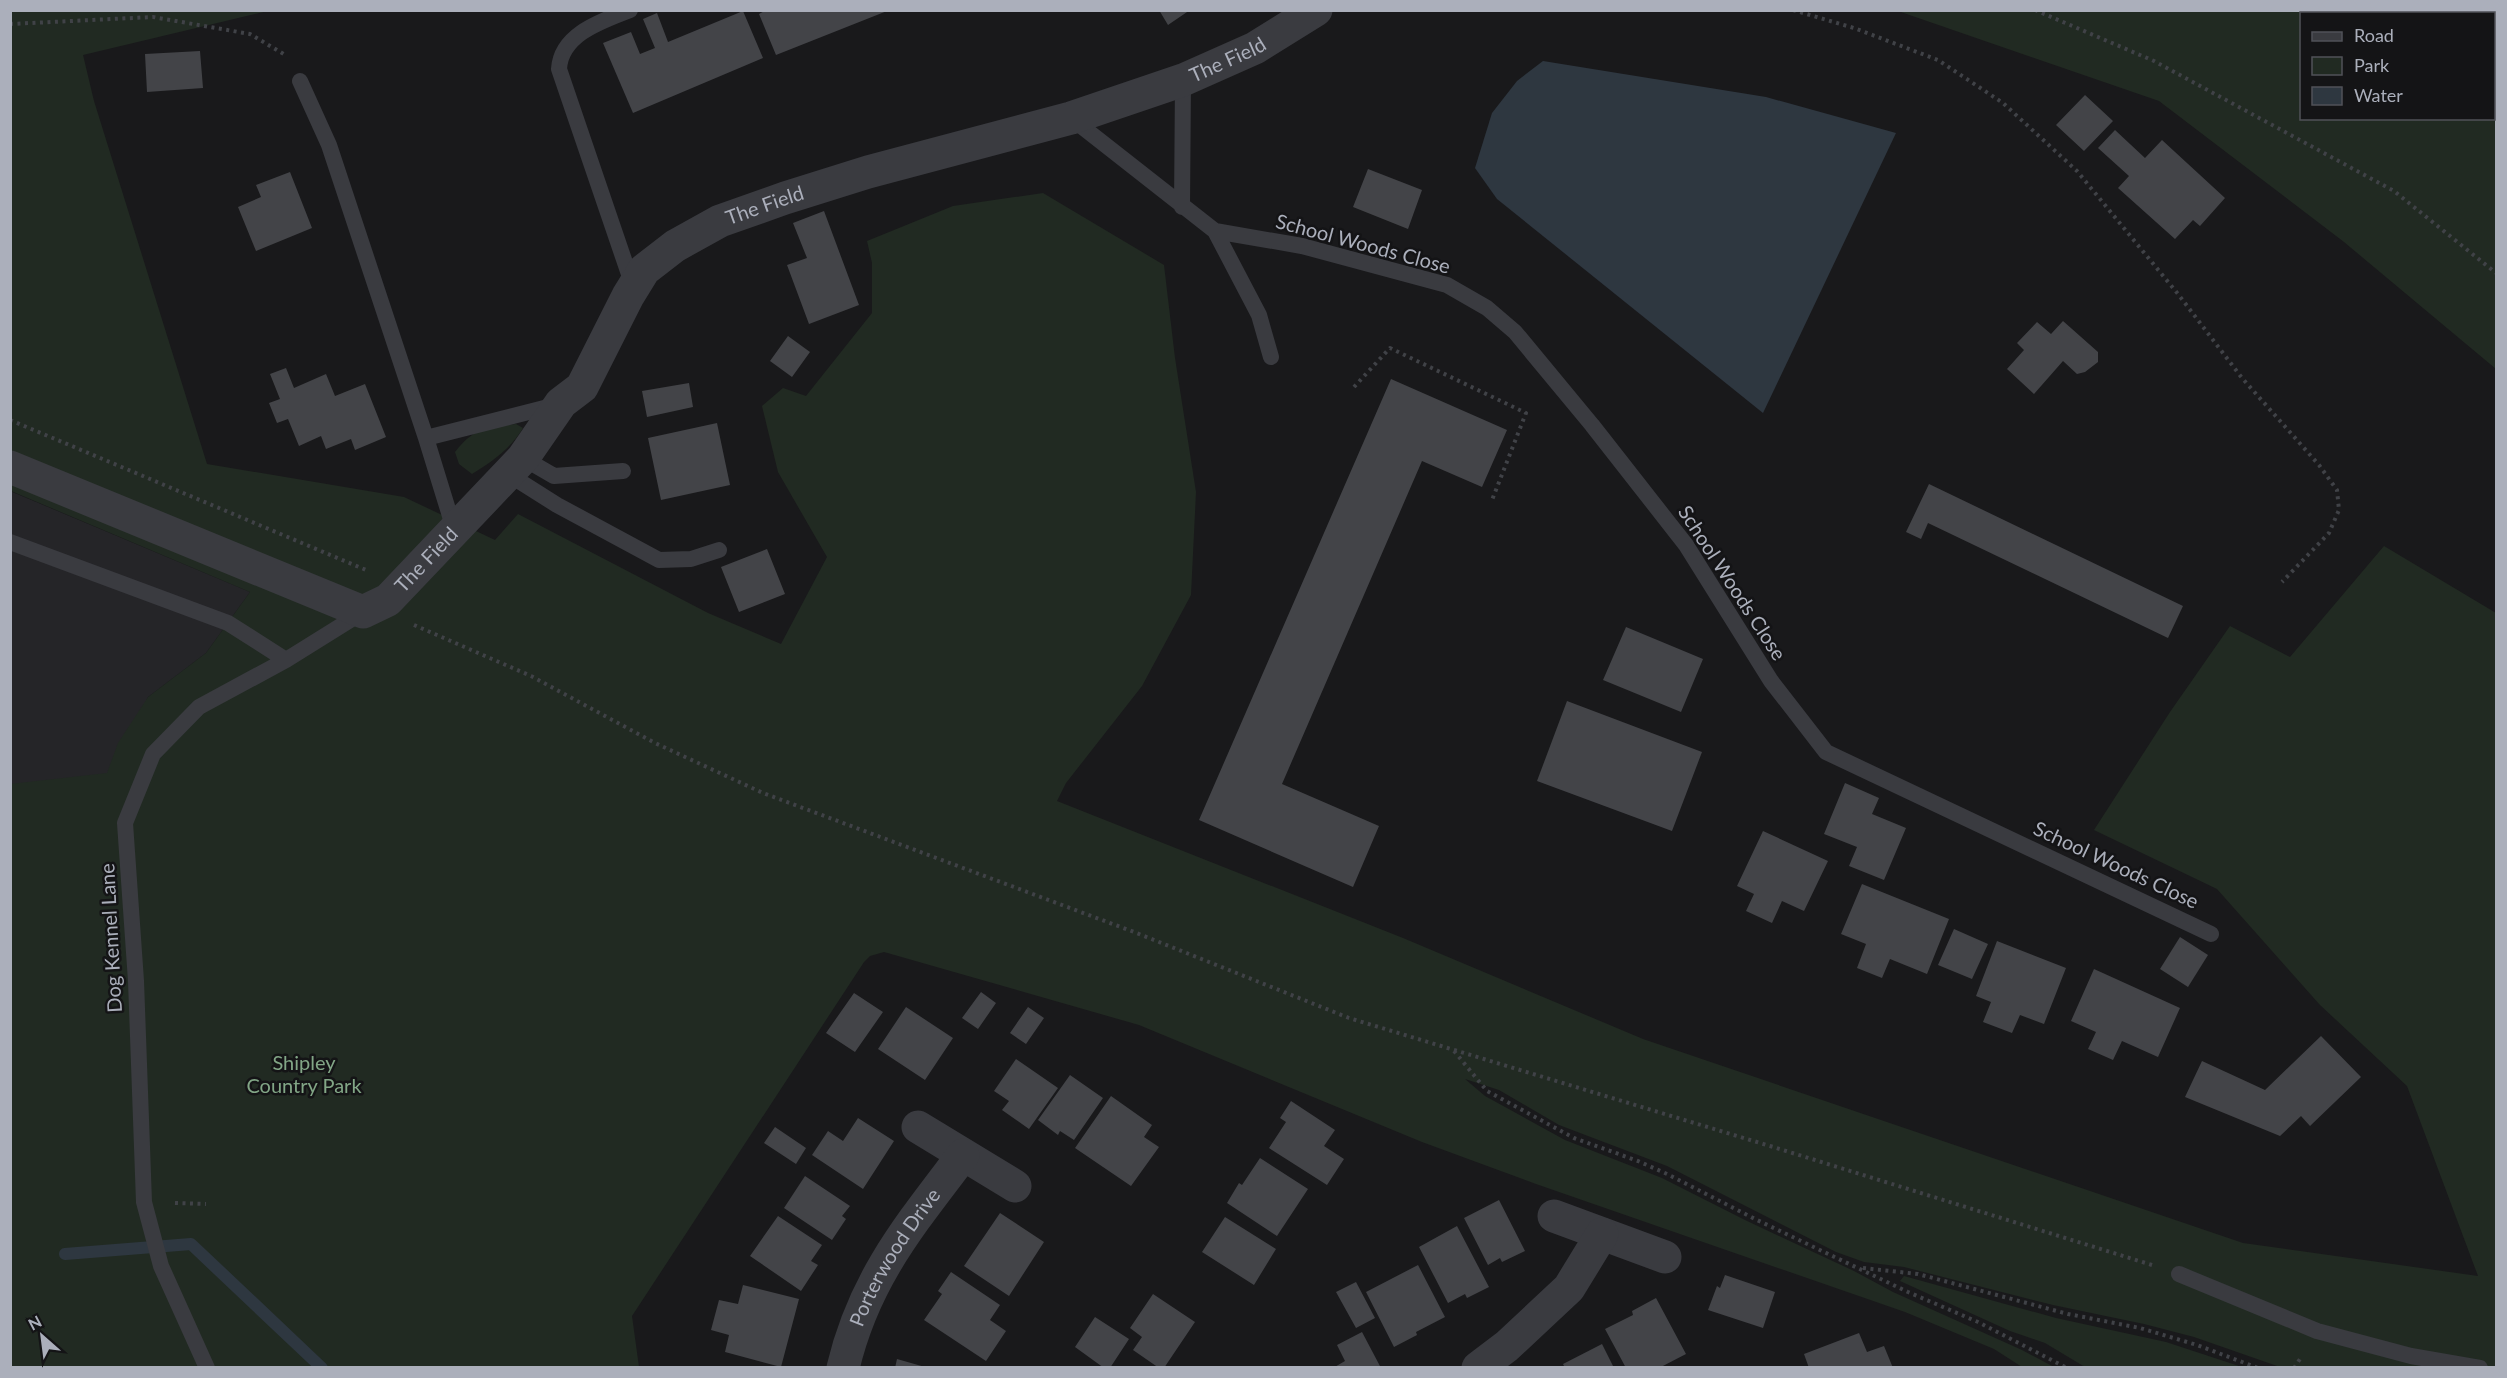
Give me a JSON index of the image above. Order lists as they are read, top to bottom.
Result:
{
  "streets": {
    "street": ["The Field", "Porterwood Drive"],
    "lane": ["School Woods Close", "Dog Kennel Lane"]
  },
  "crossings": [
    ["The Field", "School Woods Close"],
    ["The Field", "Dog Kennel Lane"]
  ],
  "parks": ["Shipley Country Park"],
  "legend": ["Road", "Park", "Water"],
  "north": "top left"
}
